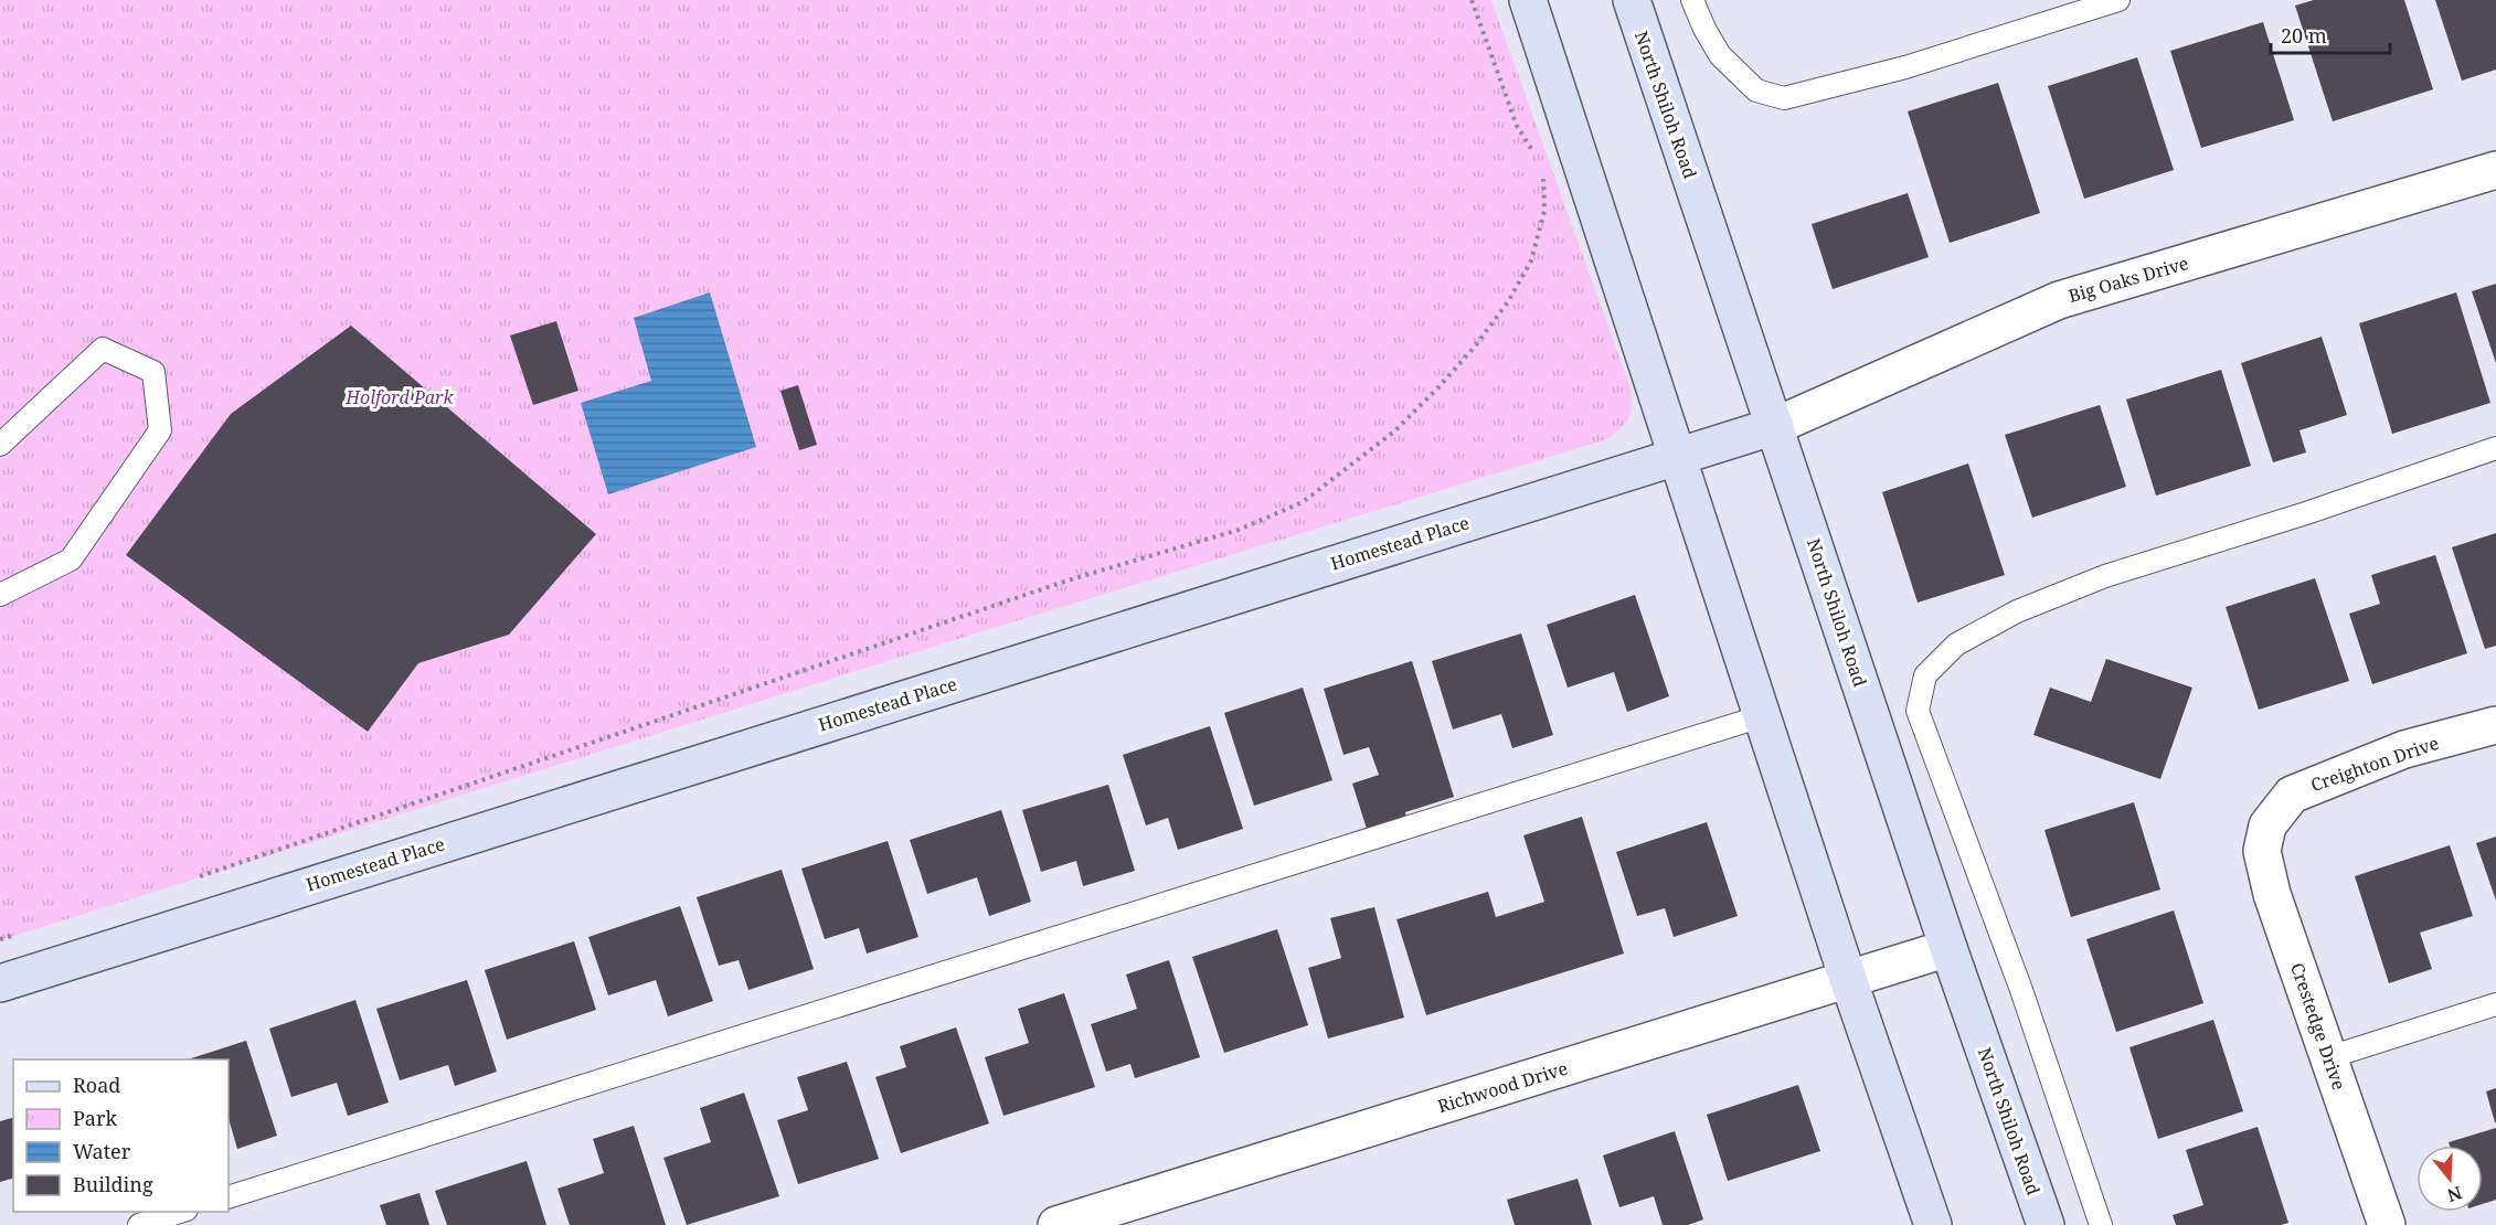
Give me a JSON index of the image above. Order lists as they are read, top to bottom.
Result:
{
  "streets": {
    "main road": ["North Shiloh Road", "Homestead Place"],
    "street": [
      "Big Oaks Drive",
      "Creighton Drive",
      "Crestedge Drive",
      "Richwood Drive"
    ]
  },
  "crossings": [
    ["North Shiloh Road", "Big Oaks Drive"],
    ["North Shiloh Road", "Homestead Place"],
    ["North Shiloh Road", "Richwood Drive"],
    ["Big Oaks Drive", "Homestead Place"],
    ["Creighton Drive", "Crestedge Drive"]
  ],
  "parks": ["Holford Park"],
  "legend": [
    "Road",
    "Park",
    "Water",
    "Building"
  ],
  "scale_bar": "20 m",
  "north": "bottom"
}
